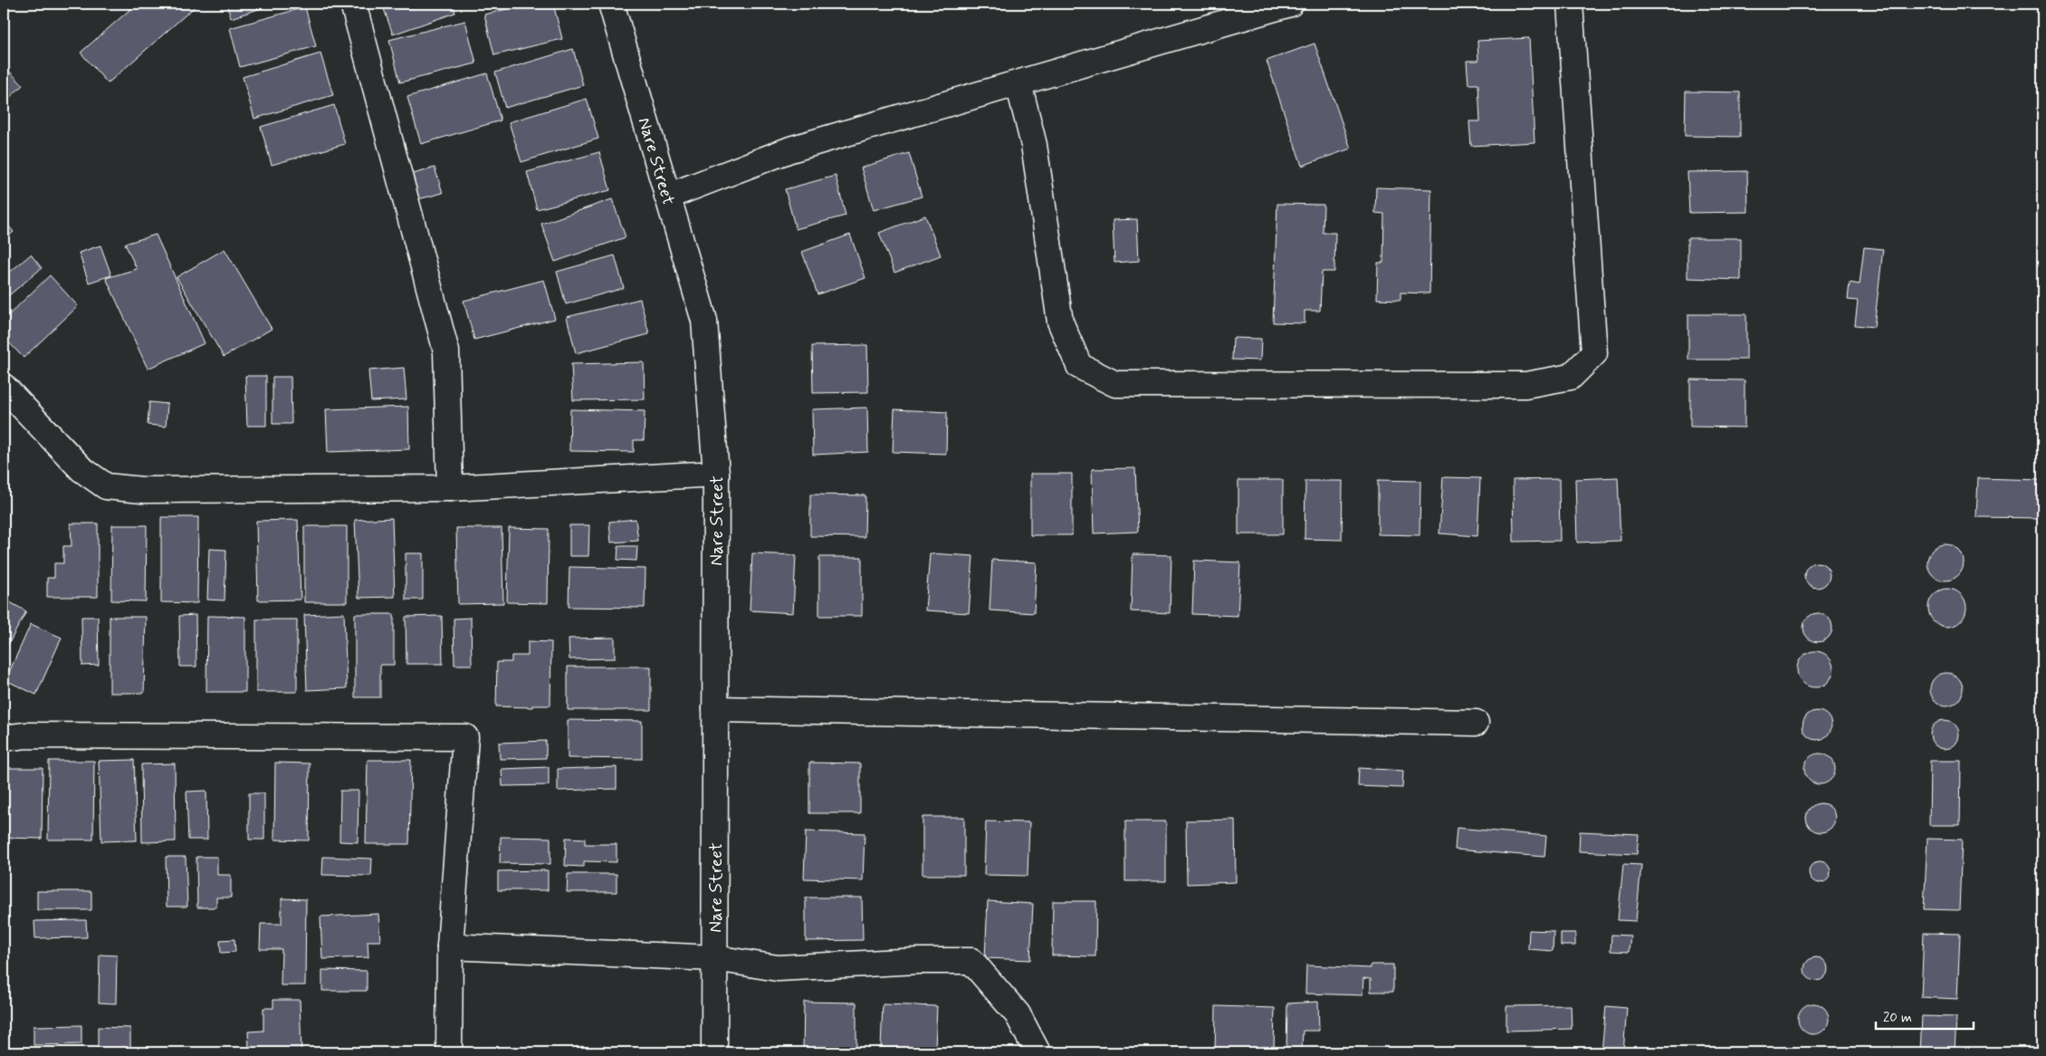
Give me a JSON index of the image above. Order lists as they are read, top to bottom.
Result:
{
  "streets": {
    "street": ["Nare Street"]
  },
  "scale_bar": "20 m"
}
